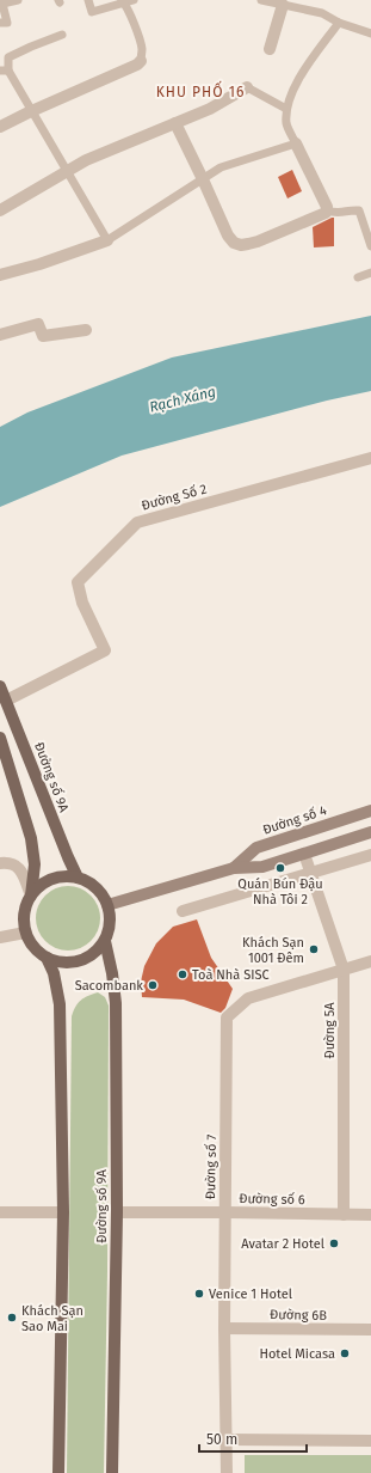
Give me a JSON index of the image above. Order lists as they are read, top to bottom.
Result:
{
  "streets": {
    "main road": ["Đường số 9A", "Đường số 4"],
    "street": [
      "Đường Số 2",
      "Đường 5A",
      "Đường số 7",
      "Đường số 6",
      "Đường 6B"
    ]
  },
  "crossings": [
    ["Đường Số 2", "Đường số 9A"],
    ["Đường số 9A", "Đường số 4"],
    ["Đường số 9A", "Đường số 6"],
    ["Đường số 4", "Đường 5A"],
    ["Đường 5A", "Đường số 7"],
    ["Đường 5A", "Đường số 6"],
    ["Đường số 7", "Đường số 6"],
    ["Đường số 7", "Đường 6B"]
  ],
  "districts": ["KHU PHỐ 16"],
  "water": ["Rạch Xáng"],
  "places": [
    "Quán Bún Đậu Nhà Tôi 2",
    "Khách Sạn 1001 Đêm",
    "Toà Nhà SISC",
    "Sacombank",
    "Avatar 2 Hotel",
    "Venice 1 Hotel",
    "Khách Sạn Sao Mai",
    "Hotel Micasa"
  ],
  "scale_bar": "50 m"
}
